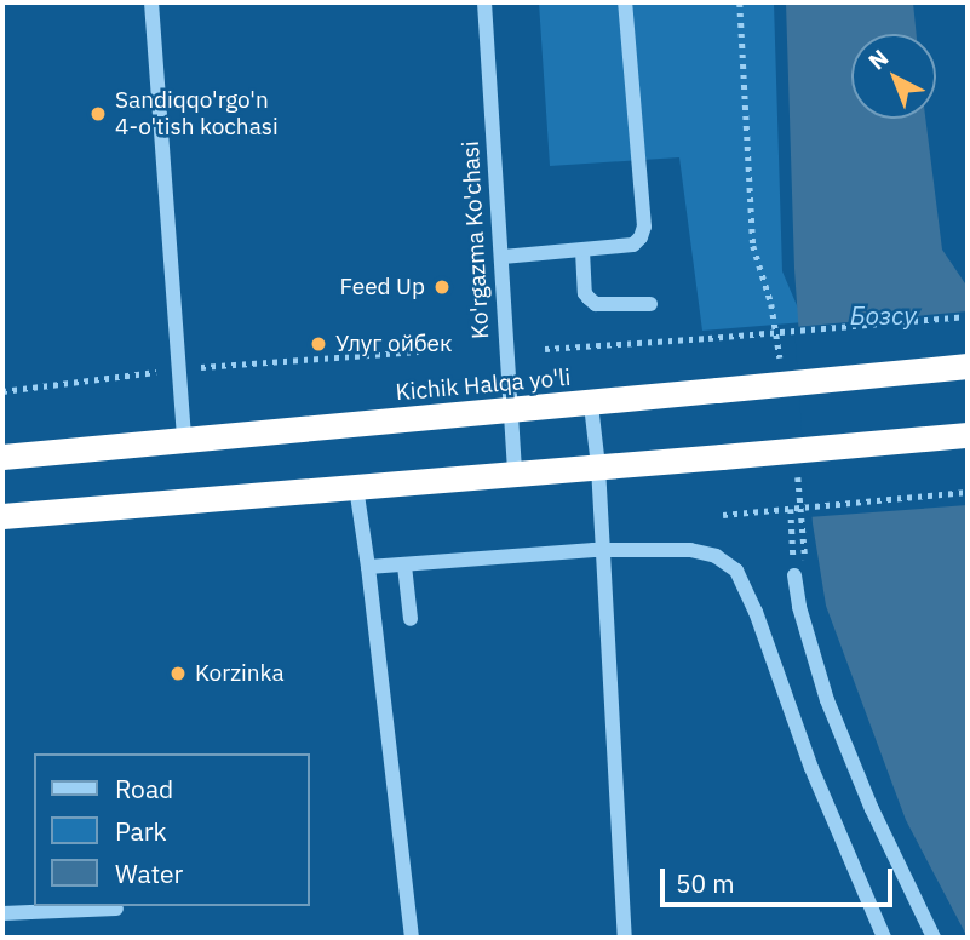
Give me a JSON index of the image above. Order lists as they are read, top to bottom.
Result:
{
  "streets": {
    "highway": ["Kichik Halqa yo'li"],
    "street": ["Ko'rgazma Ko'chasi"]
  },
  "crossings": [
    ["Ko'rgazma Ko'chasi", "Kichik Halqa yo'li"]
  ],
  "water": ["Бозсу"],
  "places": [
    "Sandiqqo'rgo'n 4-o'tish kochasi",
    "Feed Up",
    "Улуг ойбек",
    "Korzinka"
  ],
  "legend": ["Road", "Park", "Water"],
  "scale_bar": "50 m",
  "north": "top left"
}
